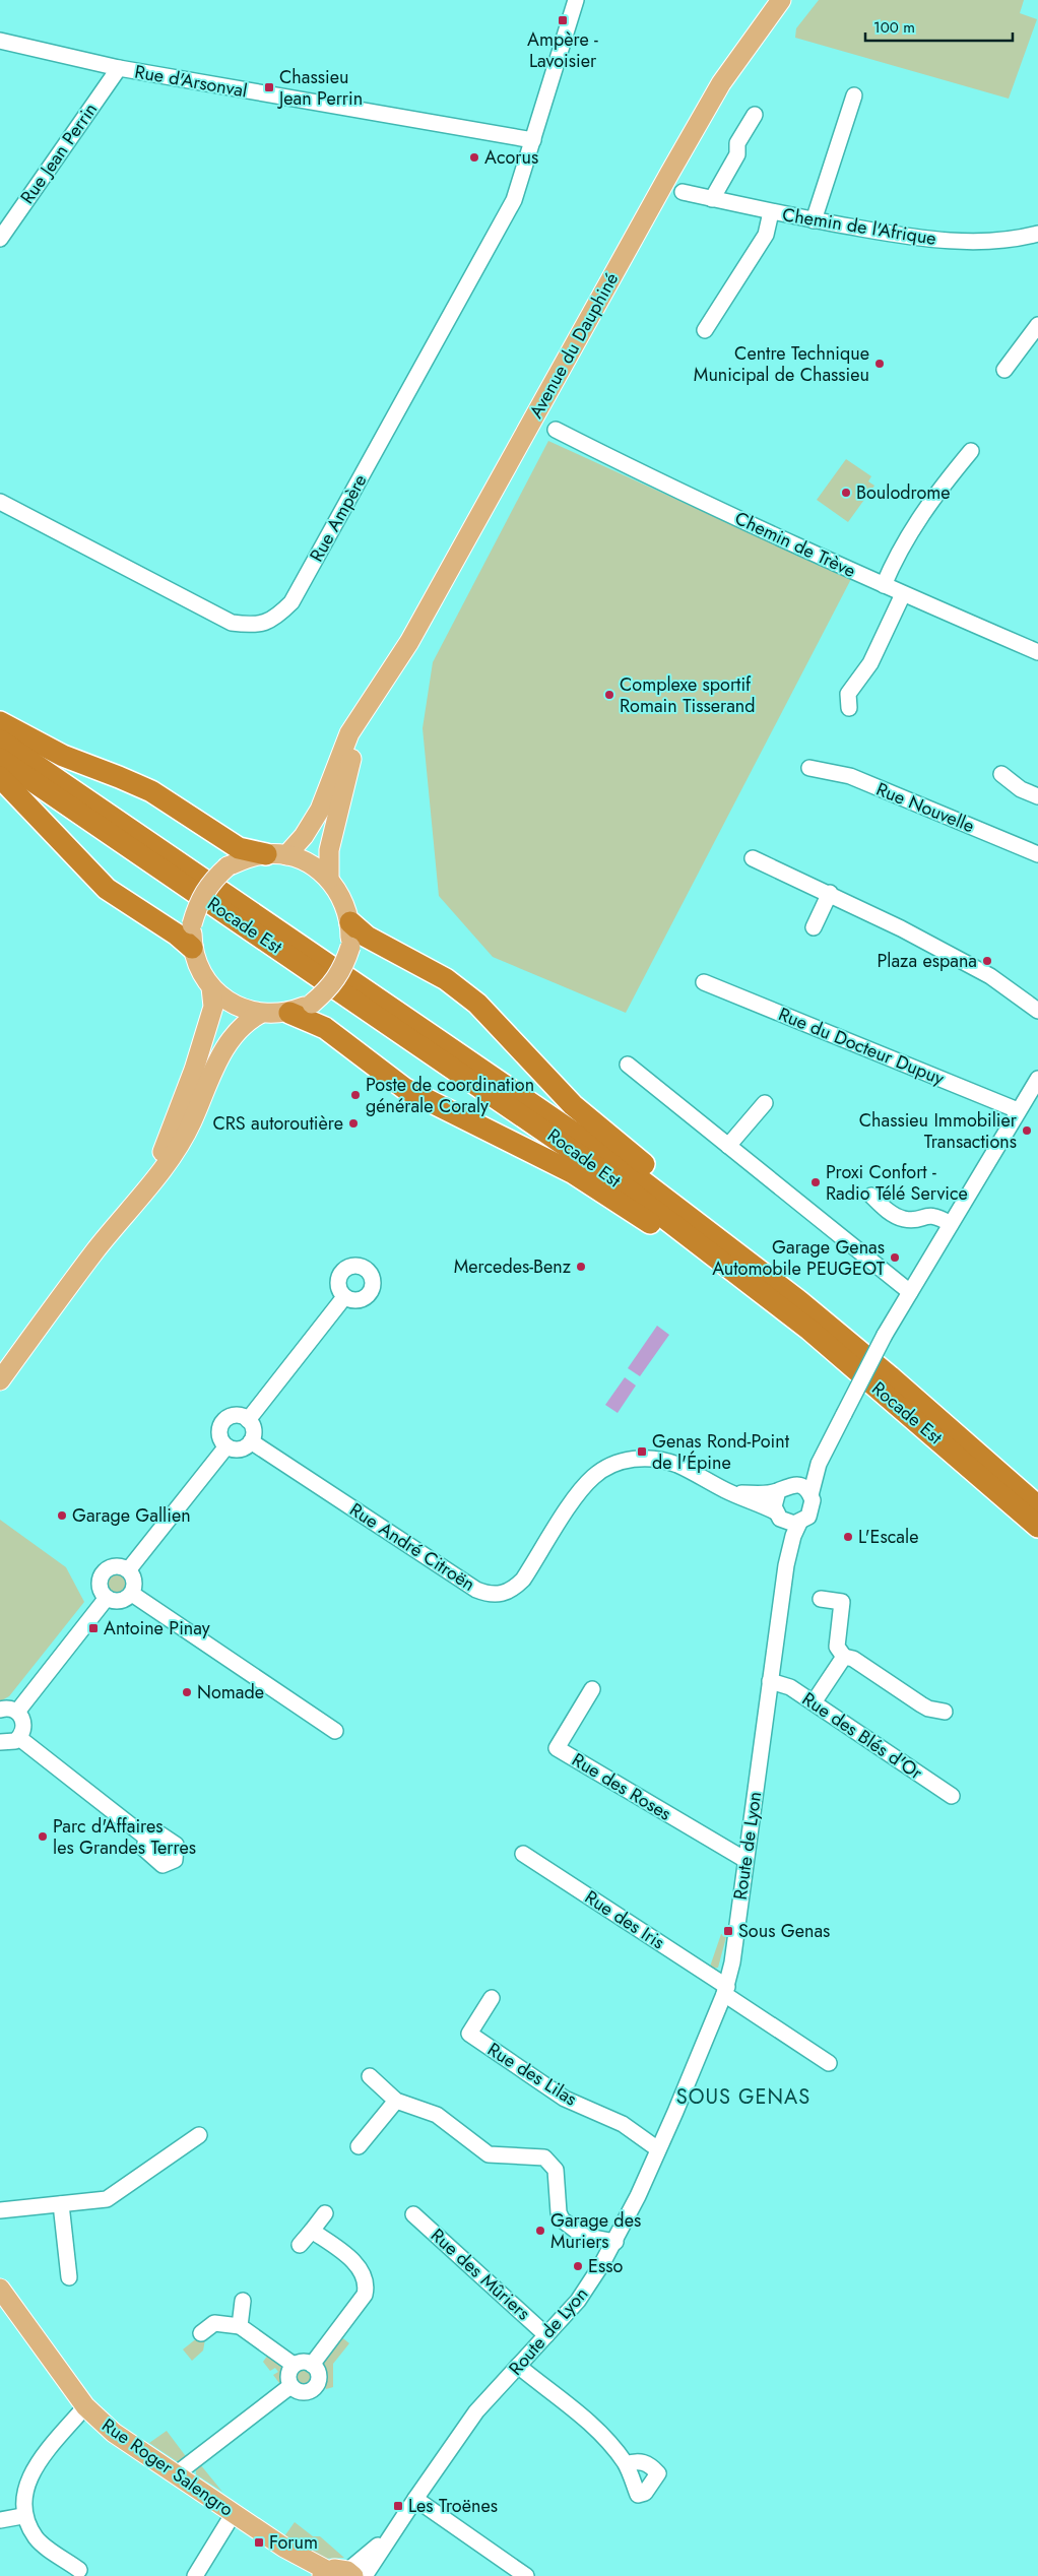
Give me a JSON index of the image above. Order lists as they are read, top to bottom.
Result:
{
  "streets": {
    "highway": ["Rocade Est"],
    "main road": ["Avenue du Dauphiné", "Rue Roger Salengro"],
    "street": [
      "Rue d'Arsonval",
      "Rue Jean Perrin",
      "Chemin de l'Afrique",
      "Rue Ampère",
      "Chemin de Trève",
      "Rue Nouvelle",
      "Rue du Docteur Dupuy",
      "Rue André Citroën",
      "Rue des Blés d'Or",
      "Rue des Roses",
      "Route de Lyon",
      "Rue des Iris",
      "Rue des Lilas",
      "Rue des Mûriers"
    ]
  },
  "crossings": [
    ["Rue d'Arsonval", "Rue Jean Perrin"],
    ["Rue d'Arsonval", "Rue Ampère"],
    ["Rue André Citroën", "Route de Lyon"],
    ["Rue des Blés d'Or", "Route de Lyon"],
    ["Rue des Roses", "Route de Lyon"],
    ["Route de Lyon", "Rue des Iris"],
    ["Route de Lyon", "Rue des Lilas"],
    ["Route de Lyon", "Rue des Mûriers"]
  ],
  "districts": ["SOUS GENAS"],
  "places": {
    "transit": [
      "Ampère - Lavoisier",
      "Chassieu Jean Perrin",
      "Genas Rond-Point de l'Épine",
      "Antoine Pinay",
      "Sous Genas",
      "Les Troënes",
      "Forum"
    ],
    "other": [
      "Acorus",
      "Centre Technique Municipal de Chassieu",
      "Boulodrome",
      "Complexe sportif Romain Tisserand",
      "Plaza espana",
      "Poste de coordination générale Coraly",
      "CRS autoroutière",
      "Chassieu Immobilier Transactions",
      "Proxi Confort - Radio Télé Service",
      "Garage Genas Automobile PEUGEOT",
      "Mercedes-Benz",
      "Garage Gallien",
      "L'Escale",
      "Nomade",
      "Parc d'Affaires les Grandes Terres",
      "Garage des Muriers",
      "Esso"
    ]
  },
  "scale_bar": "100 m"
}
